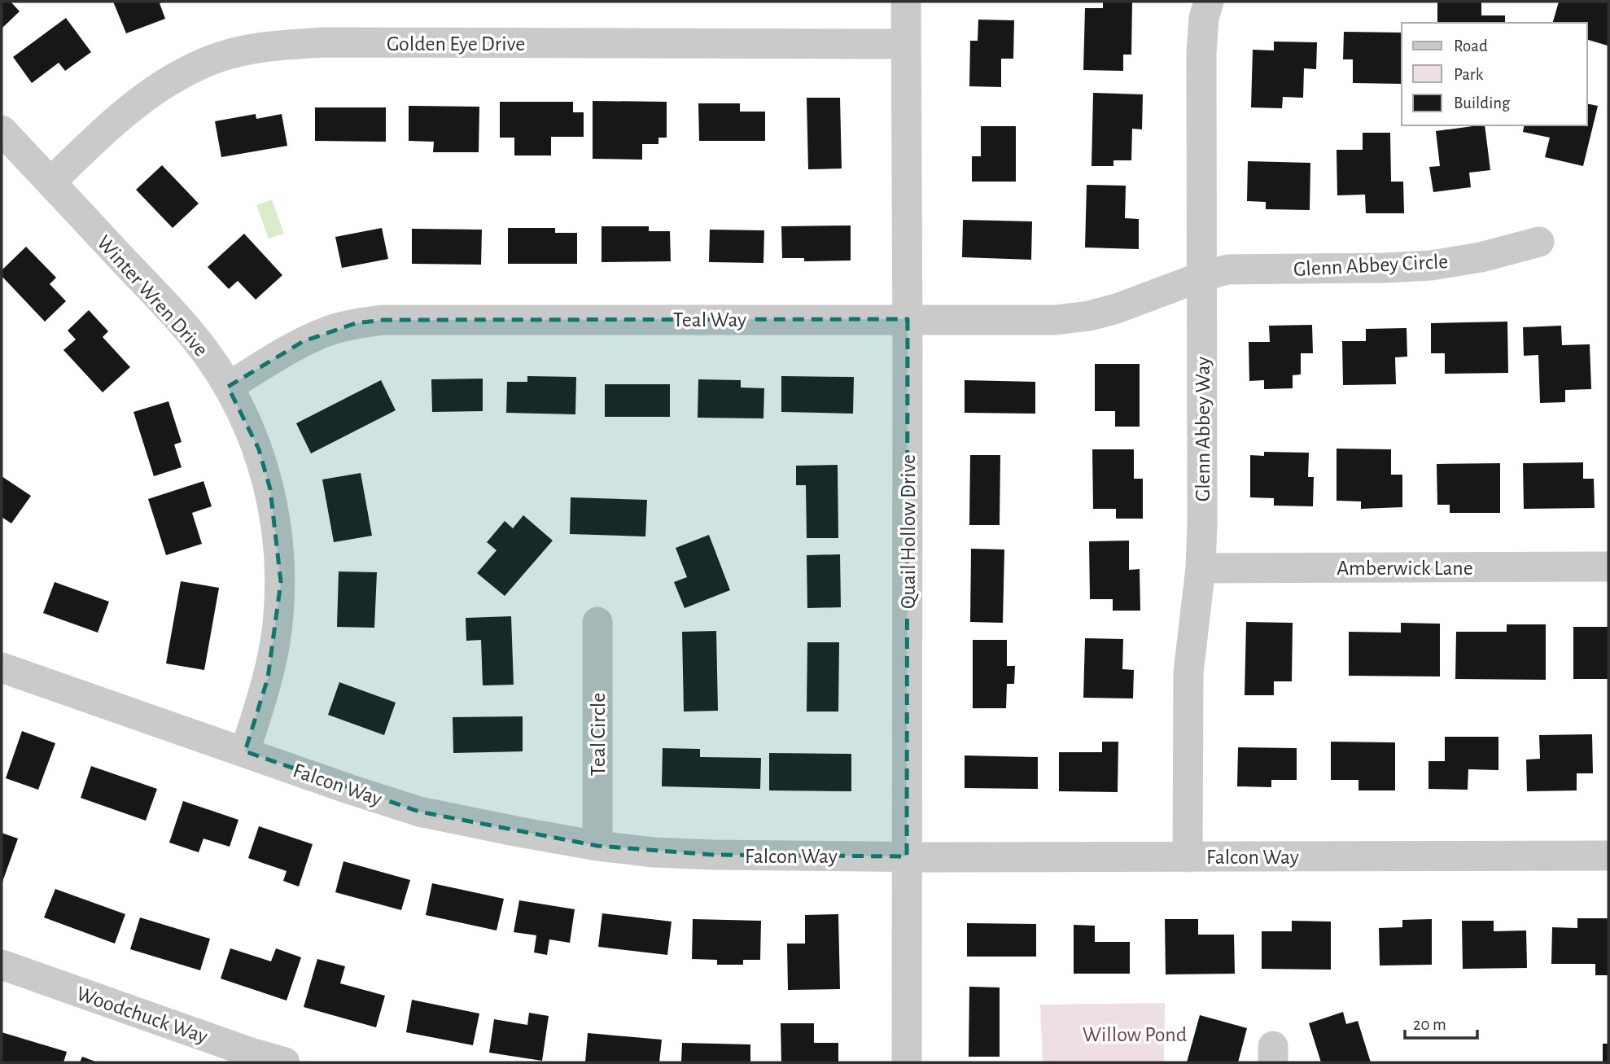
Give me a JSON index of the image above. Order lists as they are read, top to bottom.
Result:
{
  "streets": {
    "street": [
      "Golden Eye Drive",
      "Glenn Abbey Circle",
      "Winter Wren Drive",
      "Teal Way",
      "Glenn Abbey Way",
      "Quail Hollow Drive",
      "Amberwick Lane",
      "Teal Circle",
      "Falcon Way",
      "Woodchuck Way"
    ]
  },
  "crossings": [
    ["Golden Eye Drive", "Winter Wren Drive"],
    ["Golden Eye Drive", "Quail Hollow Drive"],
    ["Glenn Abbey Circle", "Teal Way"],
    ["Glenn Abbey Circle", "Glenn Abbey Way"],
    ["Winter Wren Drive", "Teal Way"],
    ["Winter Wren Drive", "Falcon Way"],
    ["Teal Way", "Glenn Abbey Way"],
    ["Teal Way", "Quail Hollow Drive"],
    ["Glenn Abbey Way", "Amberwick Lane"],
    ["Glenn Abbey Way", "Falcon Way"],
    ["Quail Hollow Drive", "Falcon Way"],
    ["Teal Circle", "Falcon Way"]
  ],
  "parks": ["Willow Pond"],
  "legend": ["Road", "Park", "Building"],
  "scale_bar": "20 m"
}
